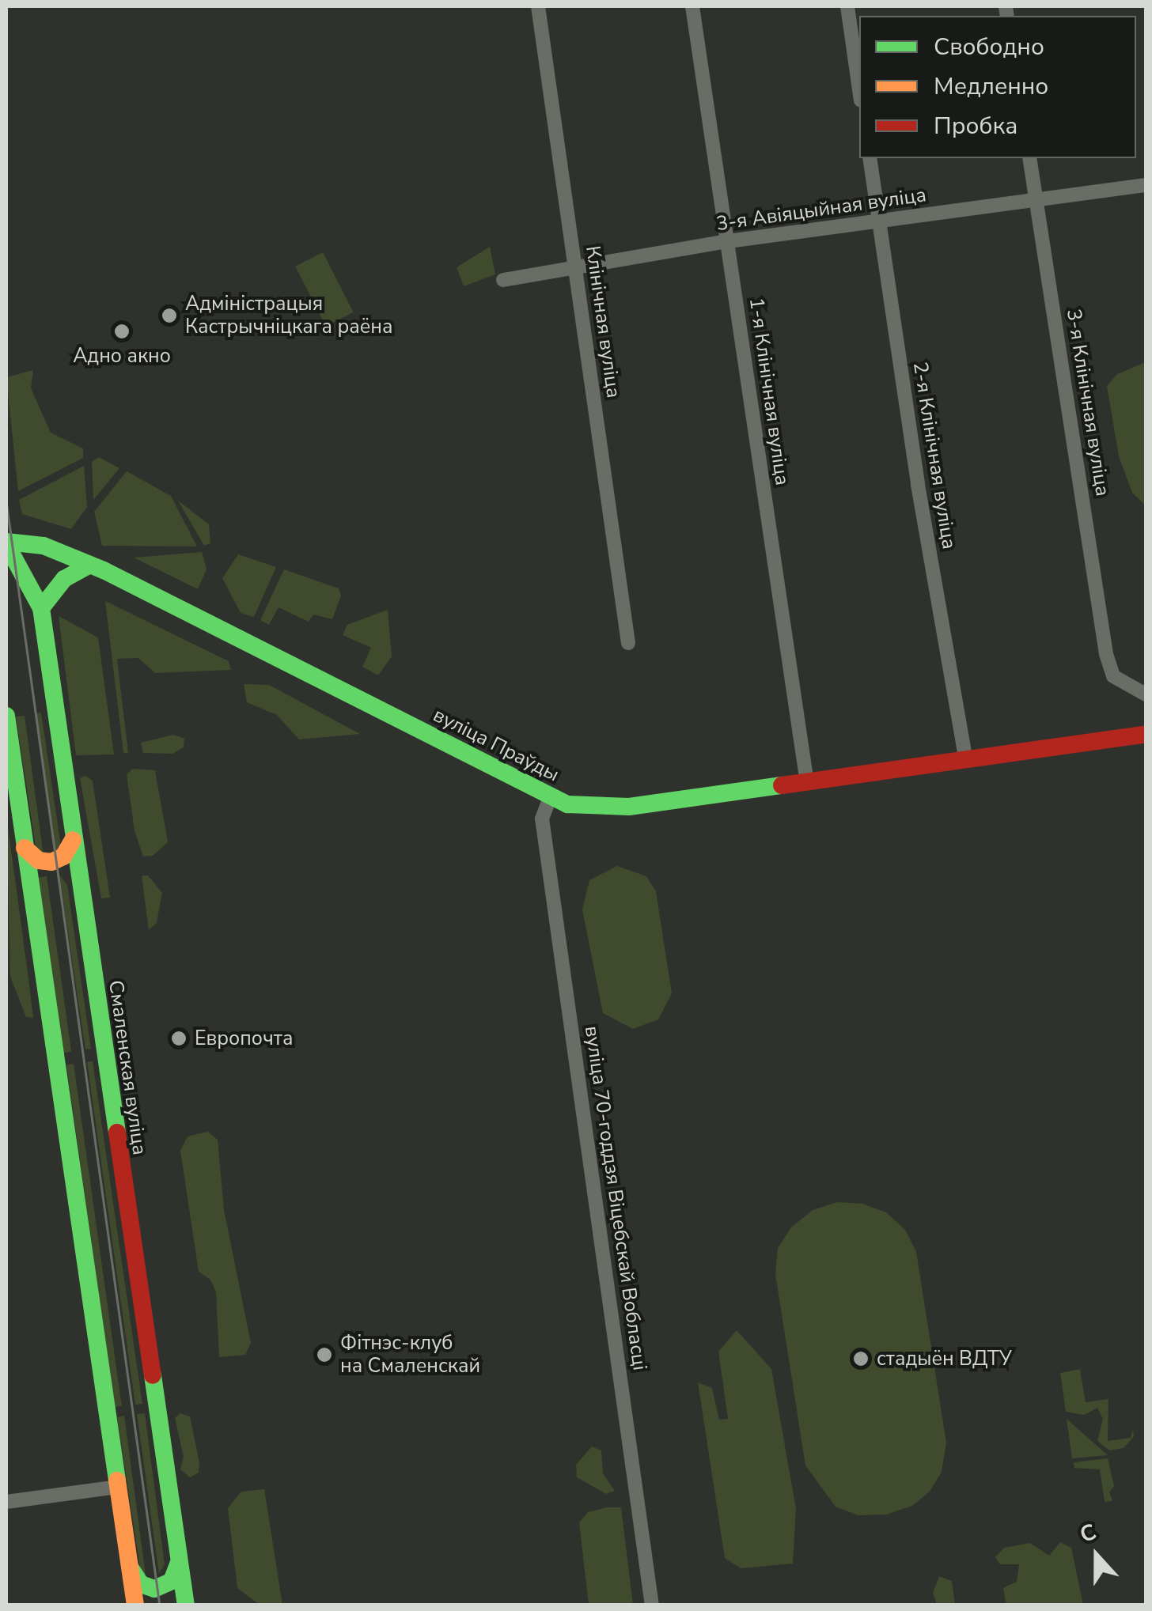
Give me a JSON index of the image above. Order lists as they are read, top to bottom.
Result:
{
  "streets": {
    "main road": ["вуліца Праўды", "Смаленская вуліца"],
    "street": [
      "3-я Авіяцыйная вуліца",
      "Клінічная вуліца",
      "1-я Клінічная вуліца",
      "3-я Клінічная вуліца",
      "2-я Клінічная вуліца",
      "вуліца 70-годдзя Віцебскай Вобласці"
    ]
  },
  "crossings": [
    ["3-я Авіяцыйная вуліца", "Клінічная вуліца"],
    ["3-я Авіяцыйная вуліца", "1-я Клінічная вуліца"],
    ["3-я Авіяцыйная вуліца", "3-я Клінічная вуліца"],
    ["3-я Авіяцыйная вуліца", "2-я Клінічная вуліца"],
    ["1-я Клінічная вуліца", "вуліца Праўды"],
    ["2-я Клінічная вуліца", "вуліца Праўды"],
    ["вуліца Праўды", "Смаленская вуліца"],
    ["вуліца Праўды", "вуліца 70-годдзя Віцебскай Вобласці"]
  ],
  "places": [
    "Адміністрацыя Кастрычніцкага раёна",
    "Адно акно",
    "Европочта",
    "Фітнэс-клуб на Смаленскай",
    "стадыён ВДТУ"
  ],
  "legend": ["Свободно", "Медленно", "Пробка"],
  "north": "top"
}
